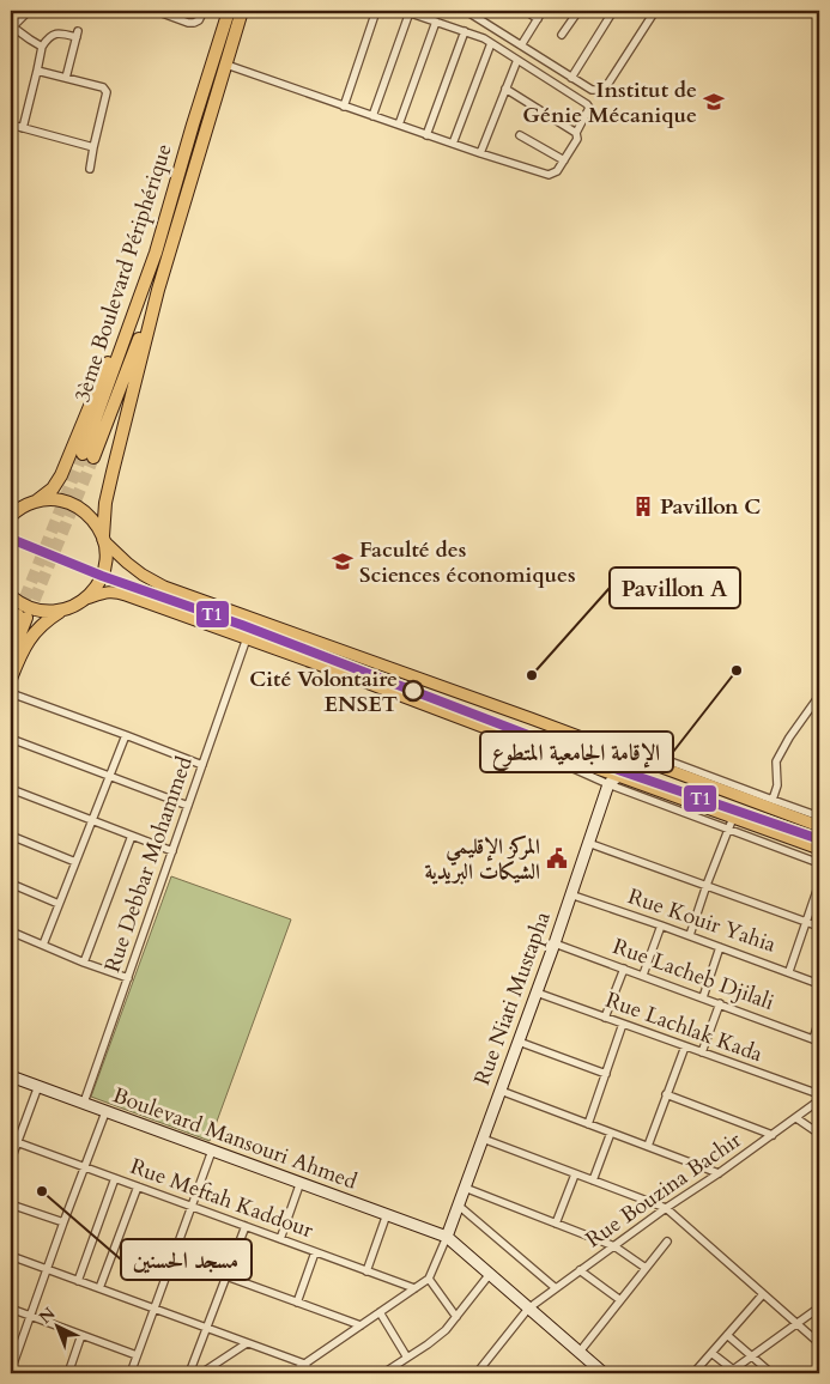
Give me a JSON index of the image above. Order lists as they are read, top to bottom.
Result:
{
  "streets": {
    "highway": ["3ème Boulevard Périphérique"],
    "main road": ["Rue Niati Mustapha", "Boulevard Mansouri Ahmed"],
    "street": [
      "Rue Debbar Mohammed",
      "Rue Kouir Yahia",
      "Rue Lacheb Djilali",
      "Rue Lachlak Kada",
      "Rue Bouzina Bachir",
      "Rue Meftah Kaddour"
    ]
  },
  "crossings": [
    ["Rue Debbar Mohammed", "Boulevard Mansouri Ahmed"],
    ["Rue Kouir Yahia", "Rue Niati Mustapha"],
    ["Rue Lacheb Djilali", "Rue Niati Mustapha"],
    ["Rue Niati Mustapha", "Rue Lachlak Kada"],
    ["Rue Niati Mustapha", "Boulevard Mansouri Ahmed"],
    ["Boulevard Mansouri Ahmed", "Rue Bouzina Bachir"]
  ],
  "places": {
    "school or university": ["Institut de Génie Mécanique", "Faculté des Sciences économiques"],
    "building": ["Pavillon C"],
    "other": [
      "الإقامة الجامعية المتطوع",
      "Pavillon A",
      "Cité Volontaire ENSET",
      "مسجد الحسنين"
    ],
    "public building": ["المركز الإقليمي الشيكات البريدية"]
  },
  "lines": ["transit line T1"],
  "north": "top left"
}
